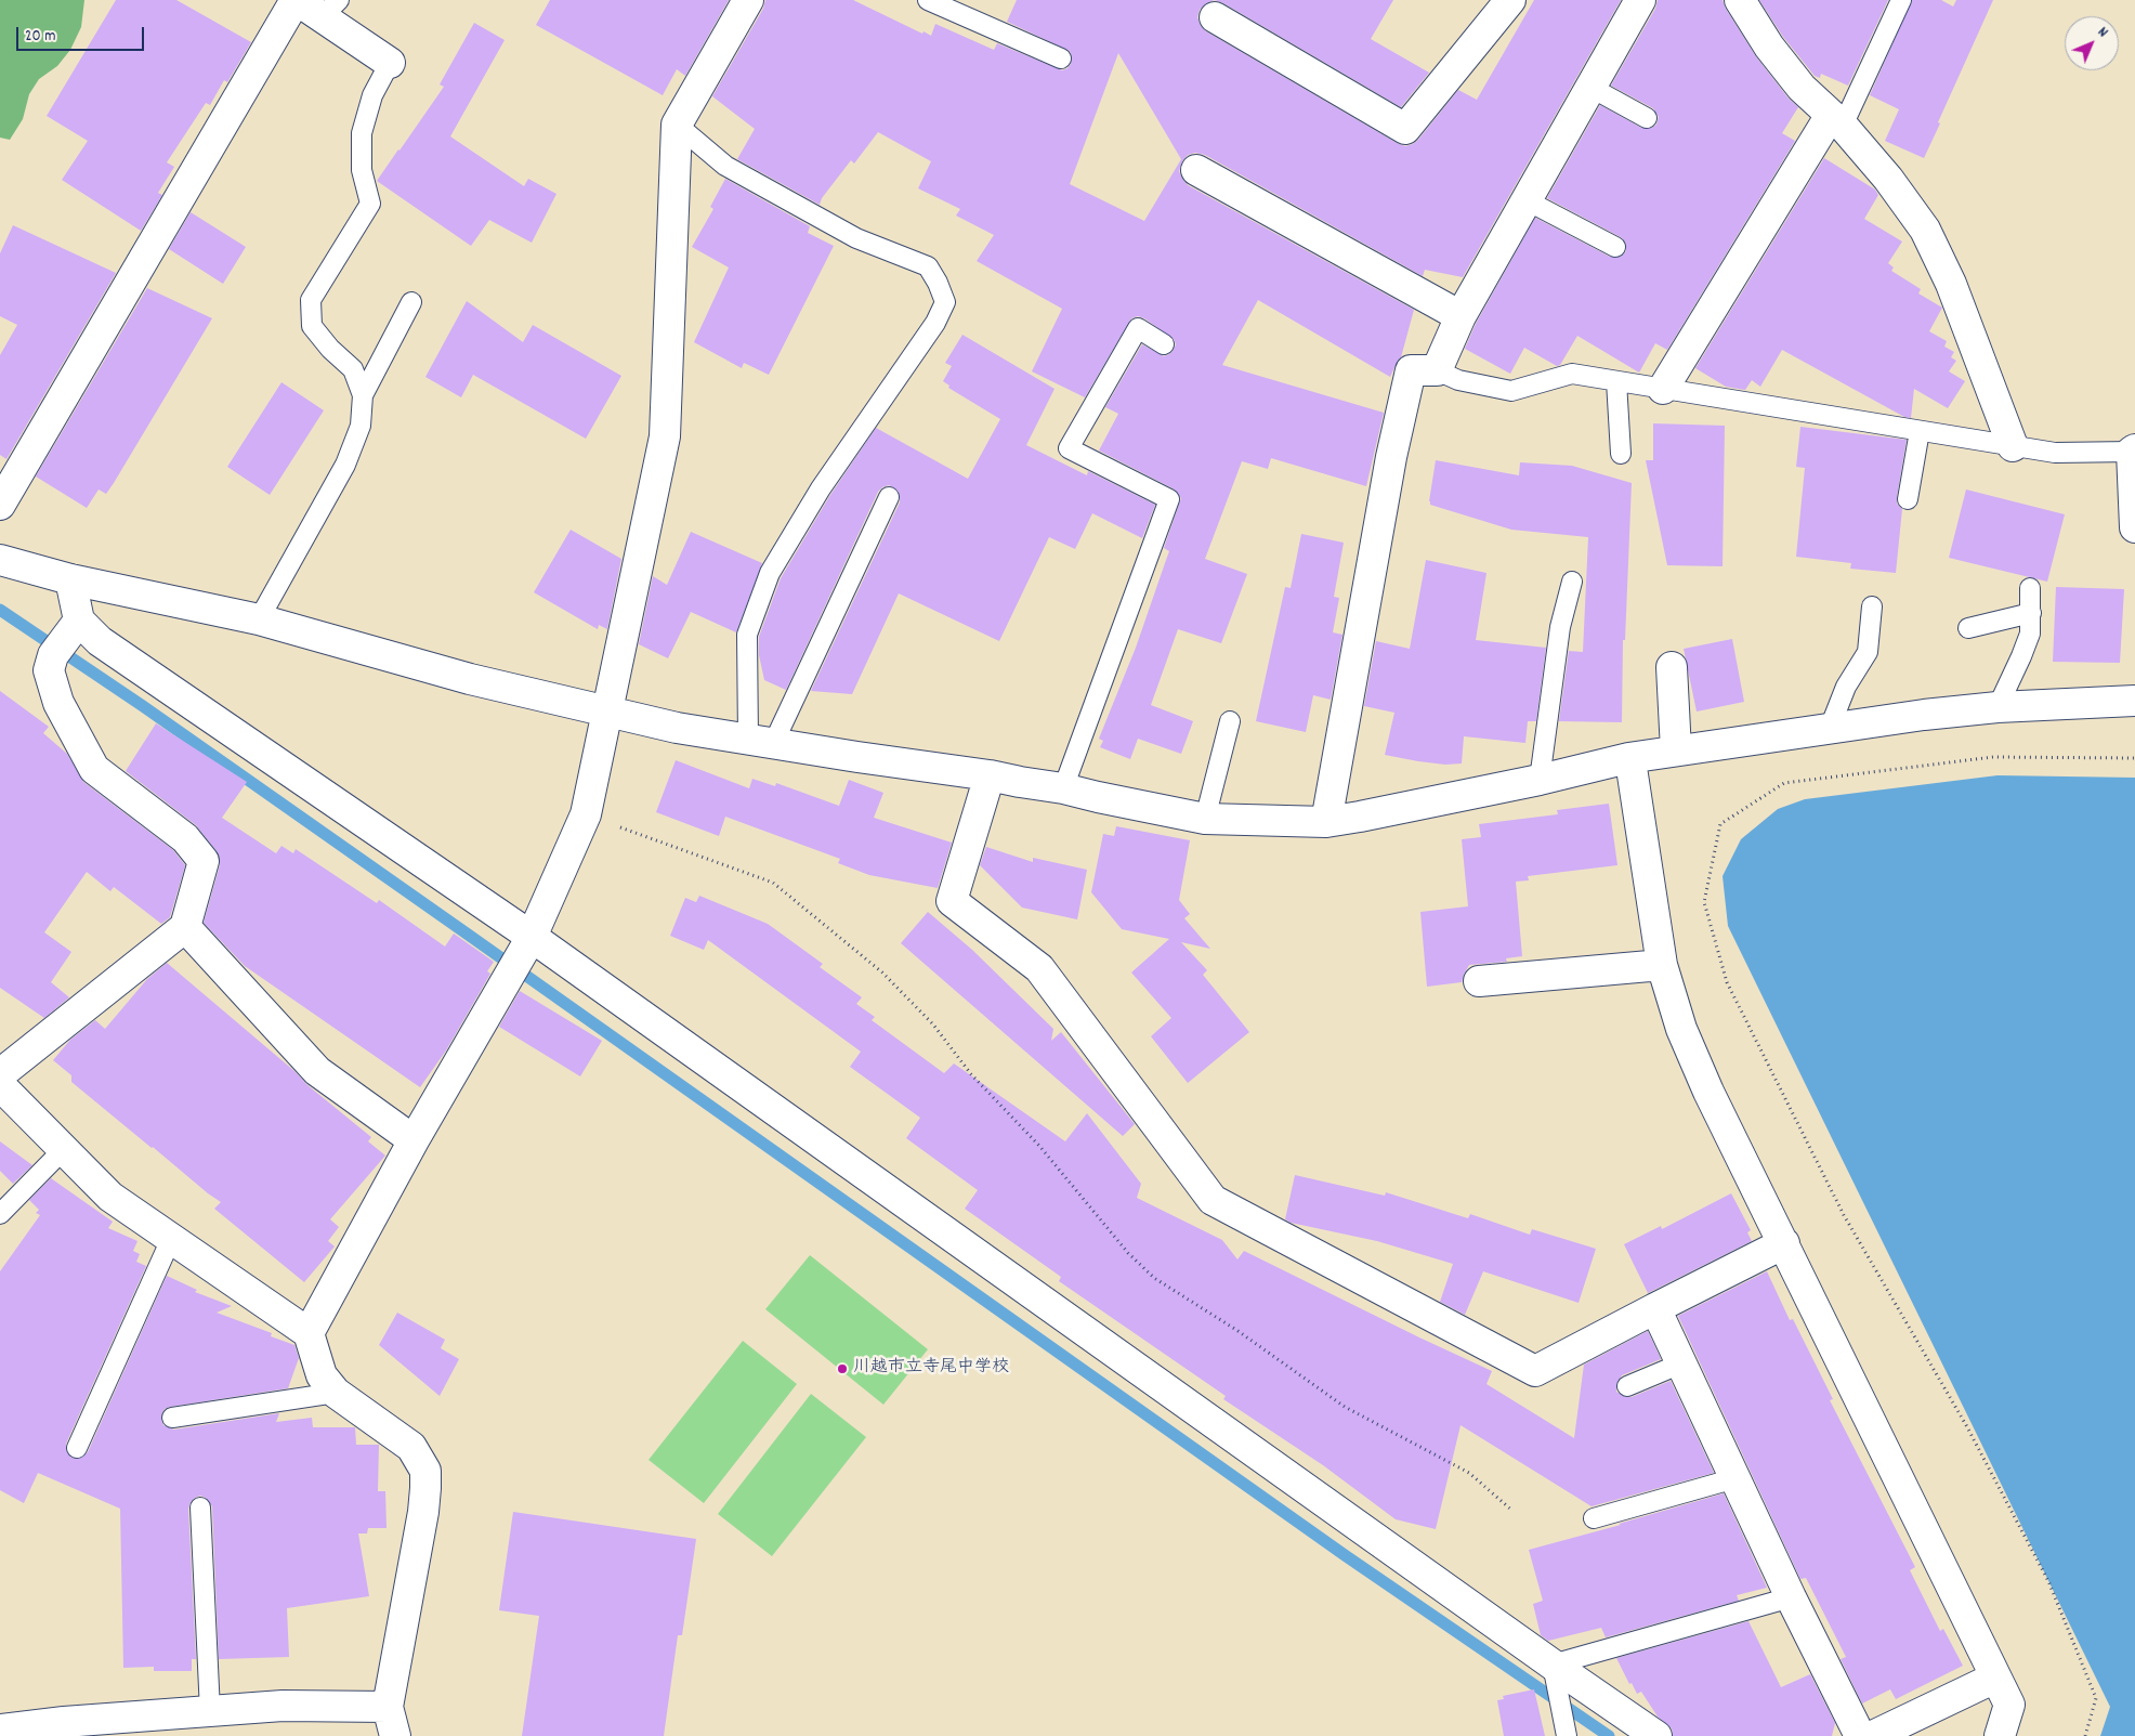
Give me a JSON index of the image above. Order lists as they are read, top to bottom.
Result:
{
  "places": ["川越市立寺尾中学校"],
  "scale_bar": "20 m",
  "north": "top right"
}
